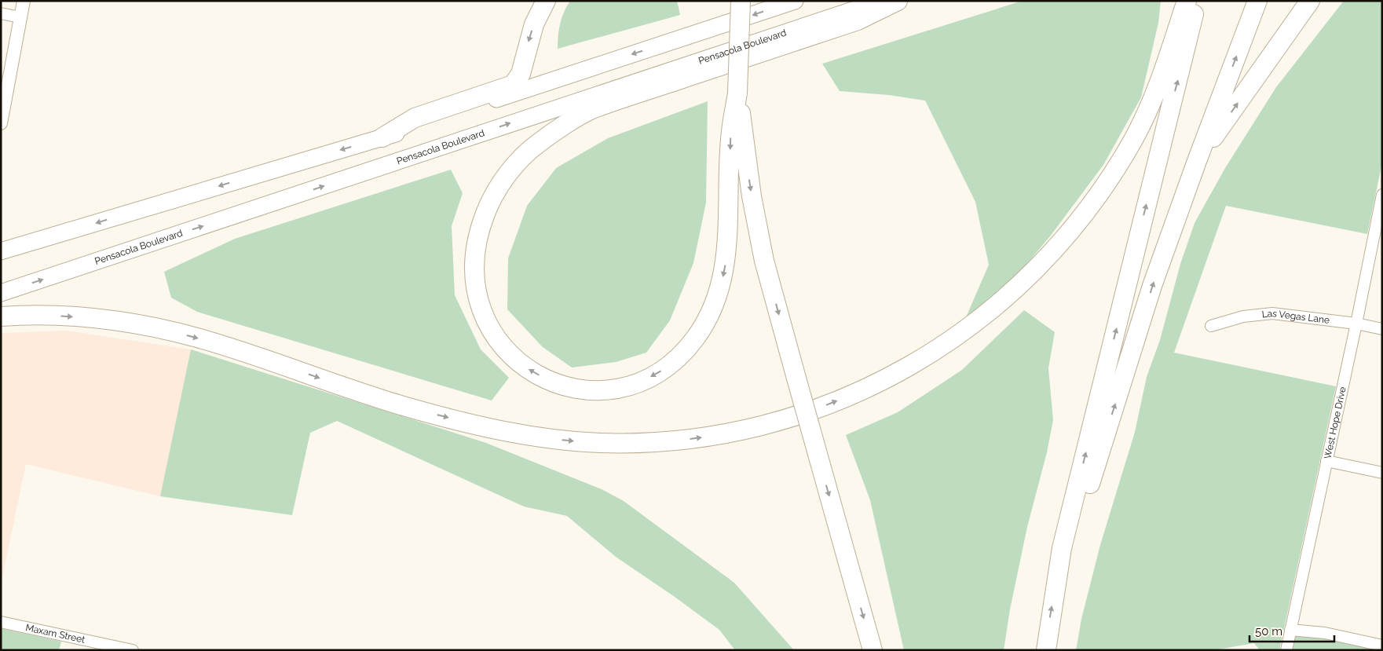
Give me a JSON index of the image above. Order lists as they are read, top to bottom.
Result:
{
  "streets": {
    "main road": ["Pensacola Boulevard"],
    "street": ["Las Vegas Lane", "West Hope Drive", "Maxam Street"]
  },
  "crossings": [
    ["Las Vegas Lane", "West Hope Drive"]
  ],
  "scale_bar": "50 m"
}
